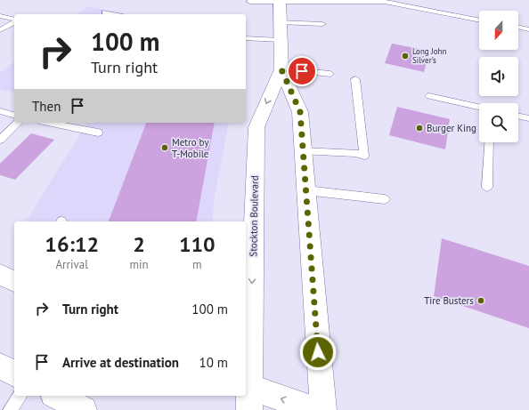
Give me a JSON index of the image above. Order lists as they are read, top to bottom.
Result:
{
  "streets": {
    "main road": ["Stockton Boulevard"]
  },
  "places": [
    "Long John Silver's",
    "Burger King",
    "Metro by T-Mobile",
    "Tire Busters"
  ],
  "north": "bottom",
  "page": {
    "turn": ["100 m", "Turn right"],
    "then": "Then",
    "eta": [
      "16:12",
      "Arrival",
      "2",
      "min",
      "110",
      "m"
    ],
    "list": [
      {
        "name": "Turn right",
        "value": "100 m"
      },
      {
        "name": "Arrive at destination",
        "value": "10 m"
      }
    ]
  }
}
